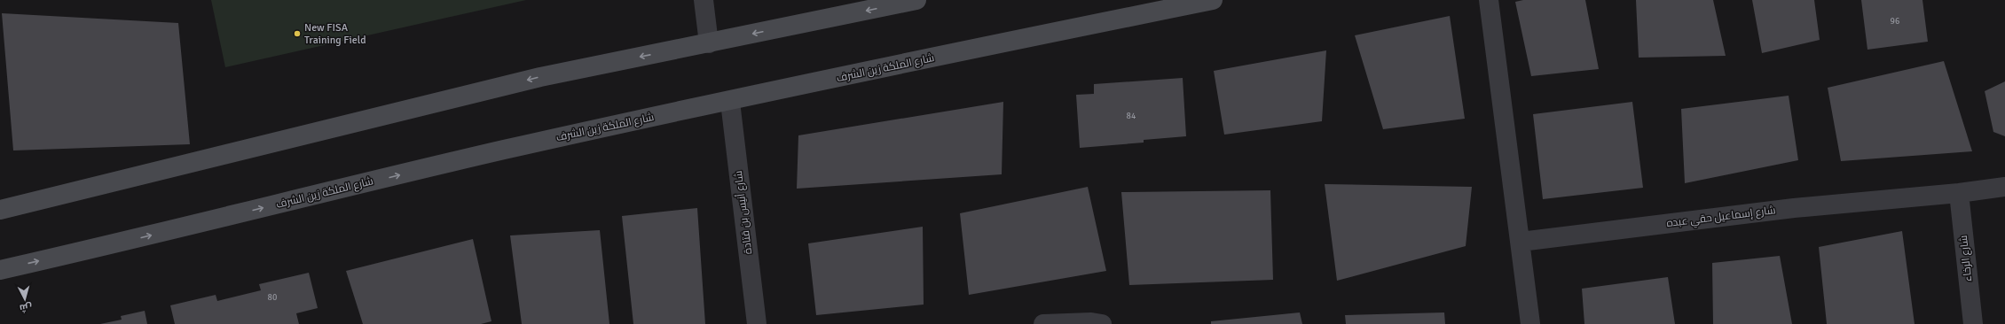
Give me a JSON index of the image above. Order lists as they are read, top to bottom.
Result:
{
  "streets": {
    "main road": ["شارع الملكة زين الشرف"],
    "street": ["شارع أنيس بن قتادة", "شارع إسماعيل حقي عبده", "شارع الرخاء"]
  },
  "crossings": [
    ["شارع الملكة زين الشرف", "شارع أنيس بن قتادة"],
    ["شارع إسماعيل حقي عبده", "شارع الرخاء"]
  ],
  "places": ["New FISA Training Field"],
  "house_numbers": ["96", "84", "80"],
  "north": "bottom"
}
